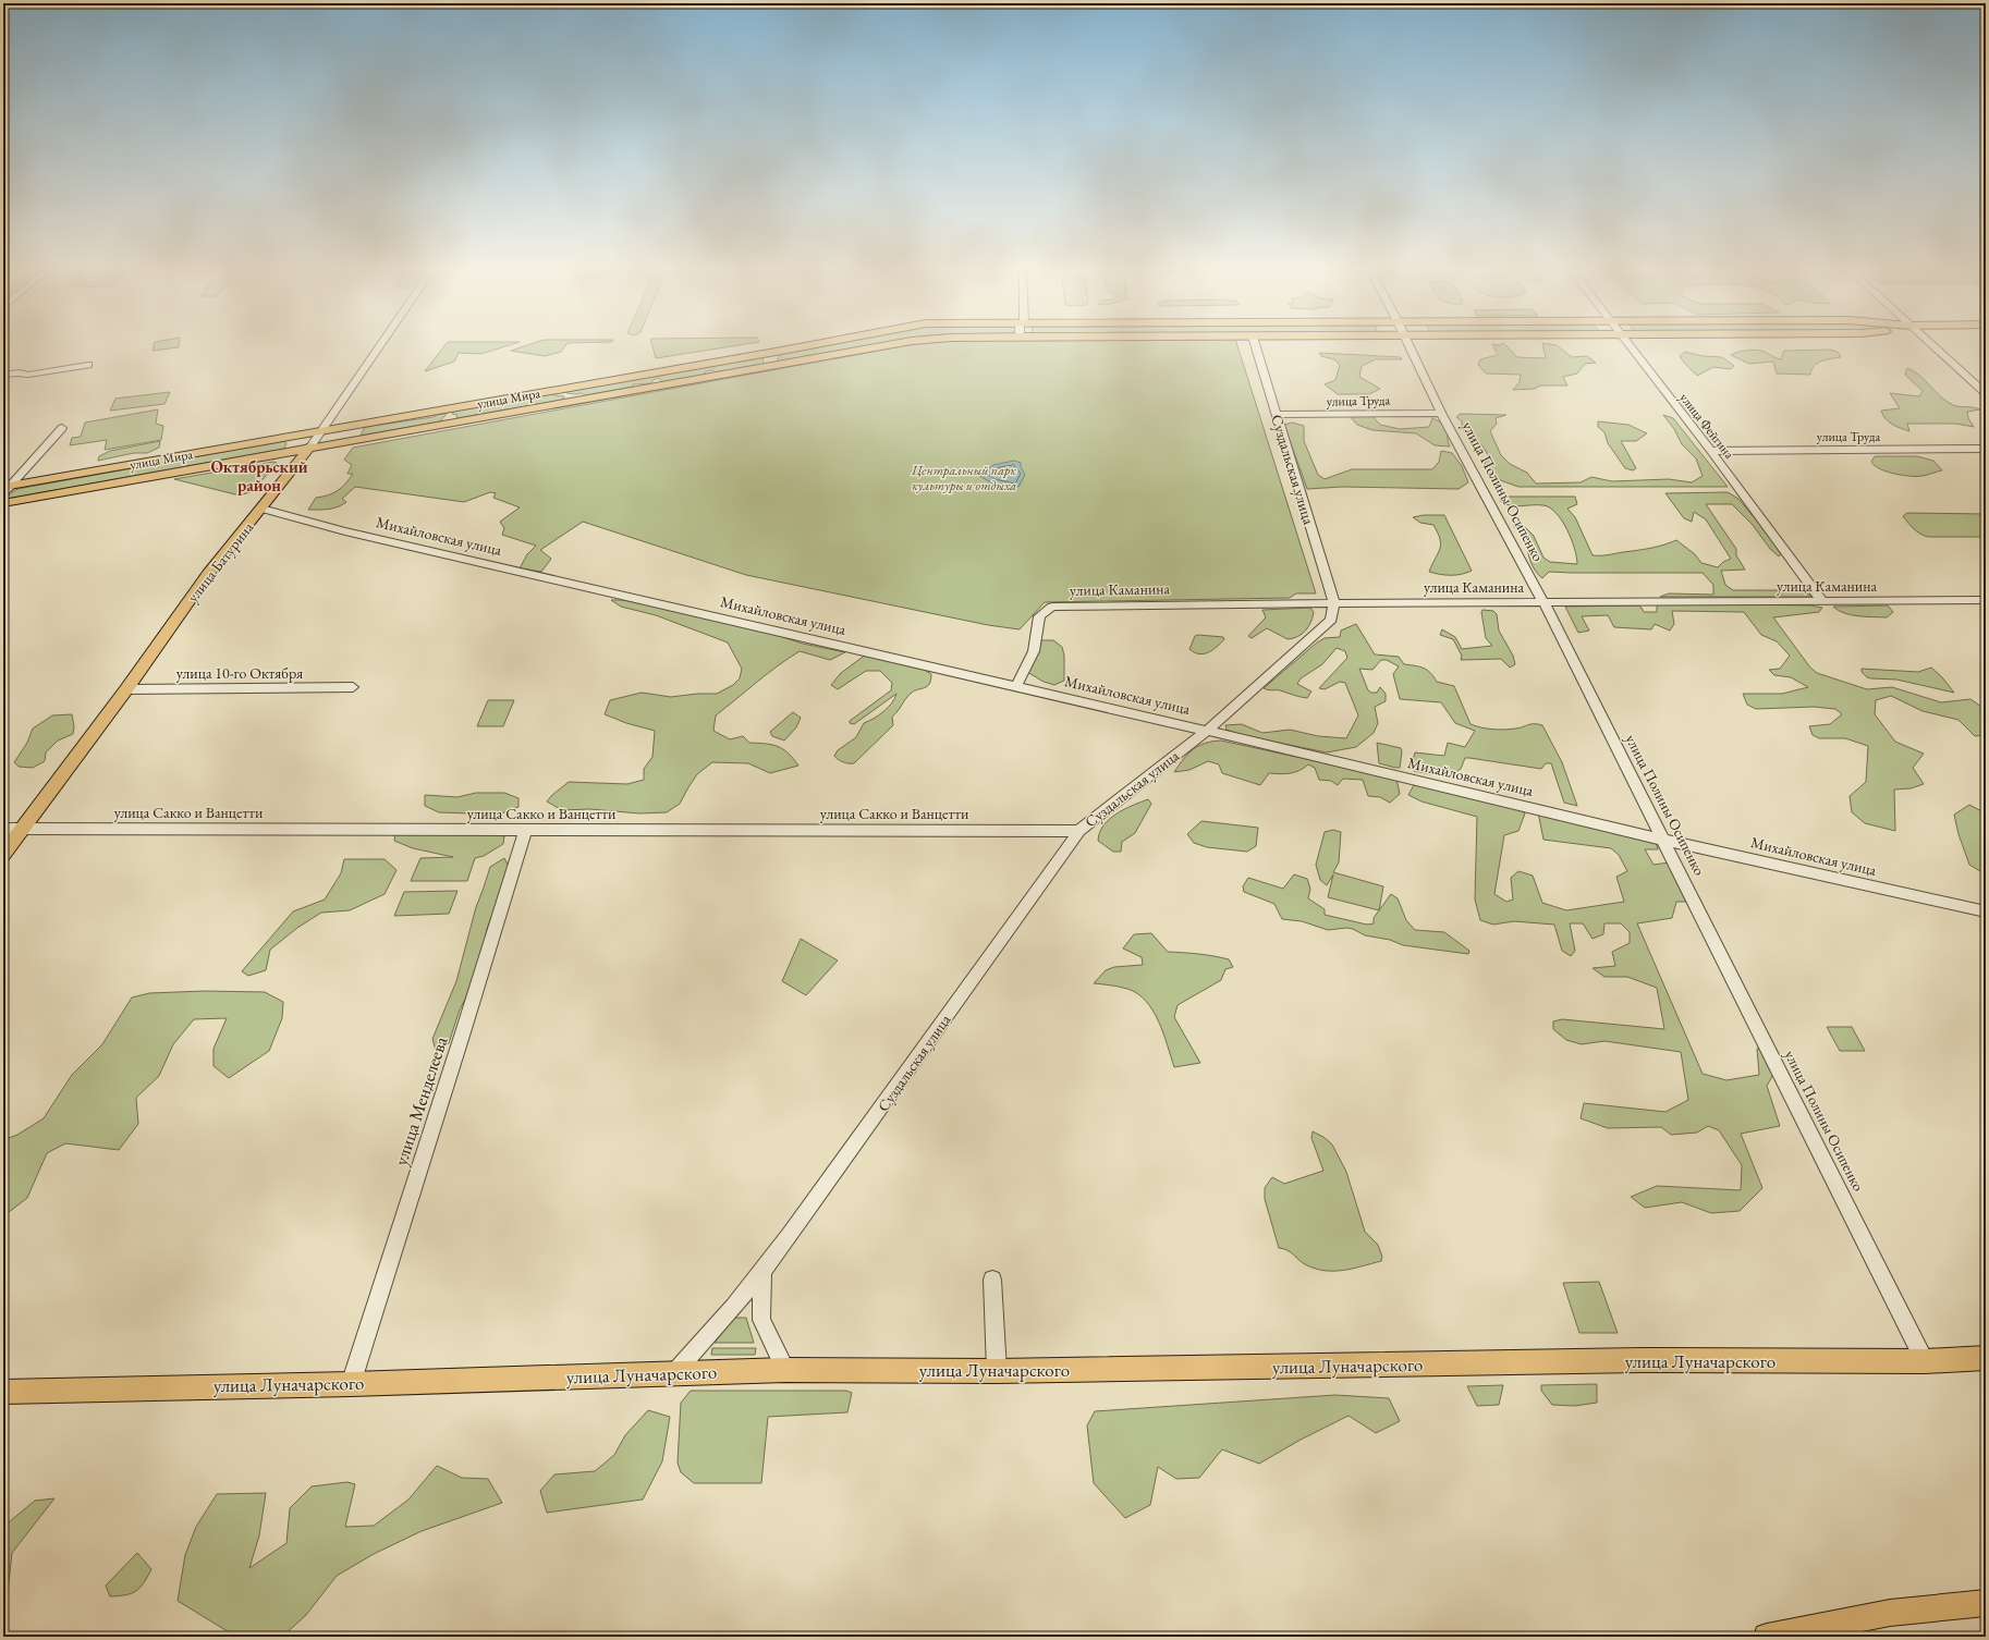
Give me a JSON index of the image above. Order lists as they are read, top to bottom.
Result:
{
  "streets": {
    "main road": ["улица Мира", "улица Батурина", "улица Луначарского"],
    "street": [
      "улица Труда",
      "улица Фейгина",
      "Суздальская улица",
      "улица Полины Осипенко",
      "Михайловская улица",
      "улица Каманина",
      "улица 10-го Октября",
      "улица Сакко и Ванцетти",
      "улица Менделеева"
    ]
  },
  "crossings": [
    ["улица Мира", "улица Батурина"],
    ["улица Труда", "улица Фейгина"],
    ["улица Труда", "Суздальская улица"],
    ["улица Труда", "улица Полины Осипенко"],
    ["улица Фейгина", "улица Каманина"],
    ["Суздальская улица", "Михайловская улица"],
    ["Суздальская улица", "улица Каманина"],
    ["Суздальская улица", "улица Сакко и Ванцетти"],
    ["Суздальская улица", "улица Луначарского"],
    ["улица Полины Осипенко", "Михайловская улица"],
    ["улица Полины Осипенко", "улица Каманина"],
    ["улица Полины Осипенко", "улица Луначарского"],
    ["Михайловская улица", "улица Батурина"],
    ["Михайловская улица", "улица Каманина"],
    ["улица Батурина", "улица 10-го Октября"],
    ["улица Батурина", "улица Сакко и Ванцетти"],
    ["улица Сакко и Ванцетти", "улица Менделеева"],
    ["улица Менделеева", "улица Луначарского"]
  ],
  "districts": ["Октябрьский район"],
  "parks": ["Центральный парк культуры и отдыха"]
}
